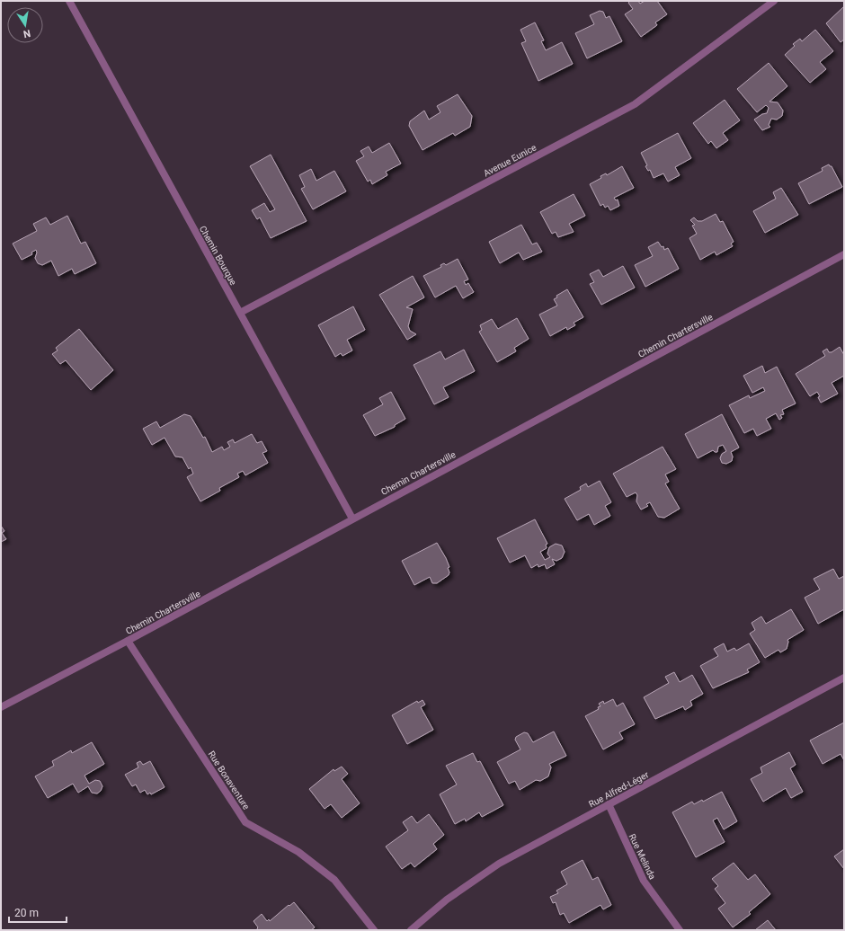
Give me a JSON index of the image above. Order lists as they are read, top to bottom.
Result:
{
  "streets": {
    "street": [
      "Avenue Eunice",
      "Chemin Bourque",
      "Chemin Chartersville",
      "Rue Bonaventure",
      "Rue Alfred-Léger",
      "Rue Melinda"
    ]
  },
  "crossings": [
    ["Avenue Eunice", "Chemin Bourque"],
    ["Chemin Bourque", "Chemin Chartersville"],
    ["Chemin Chartersville", "Rue Bonaventure"],
    ["Rue Alfred-Léger", "Rue Melinda"]
  ],
  "scale_bar": "20 m",
  "north": "bottom"
}
